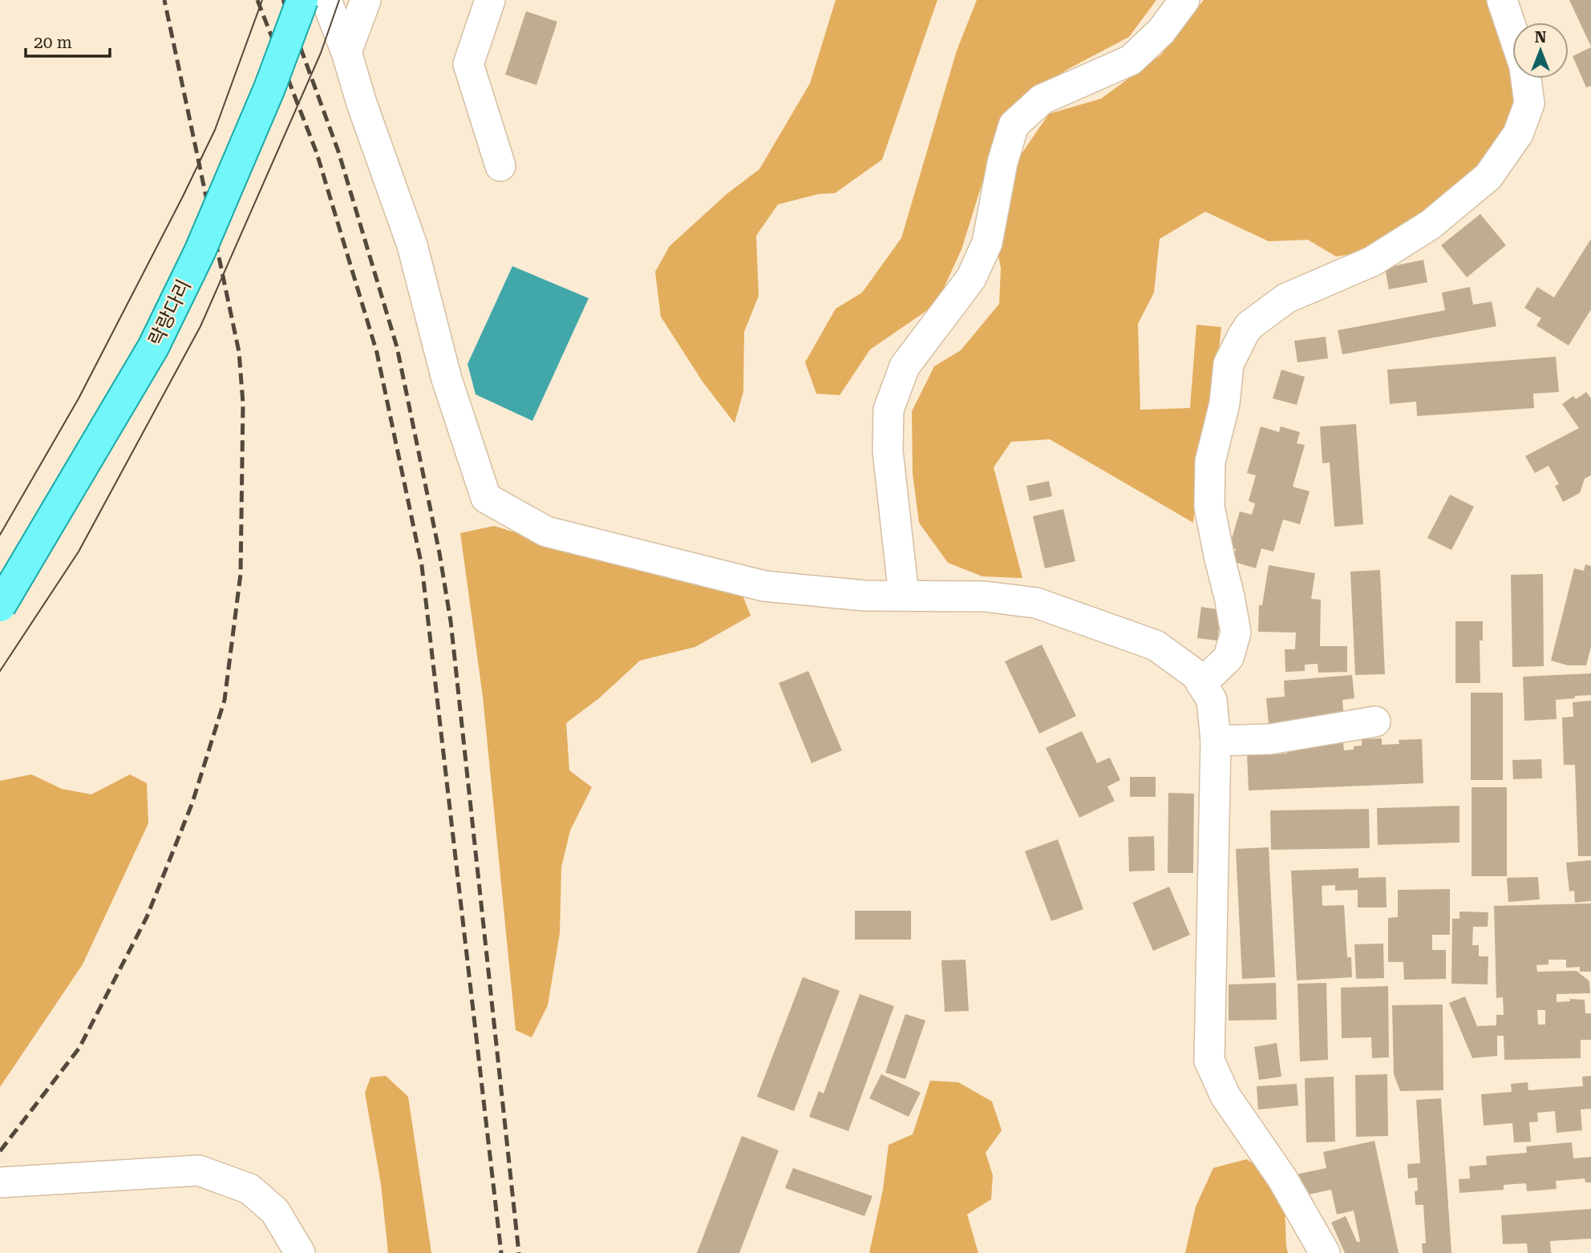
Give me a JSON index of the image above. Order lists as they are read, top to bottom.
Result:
{
  "streets": {
    "main road": ["락랑다리"]
  },
  "scale_bar": "20 m",
  "north": "top"
}
